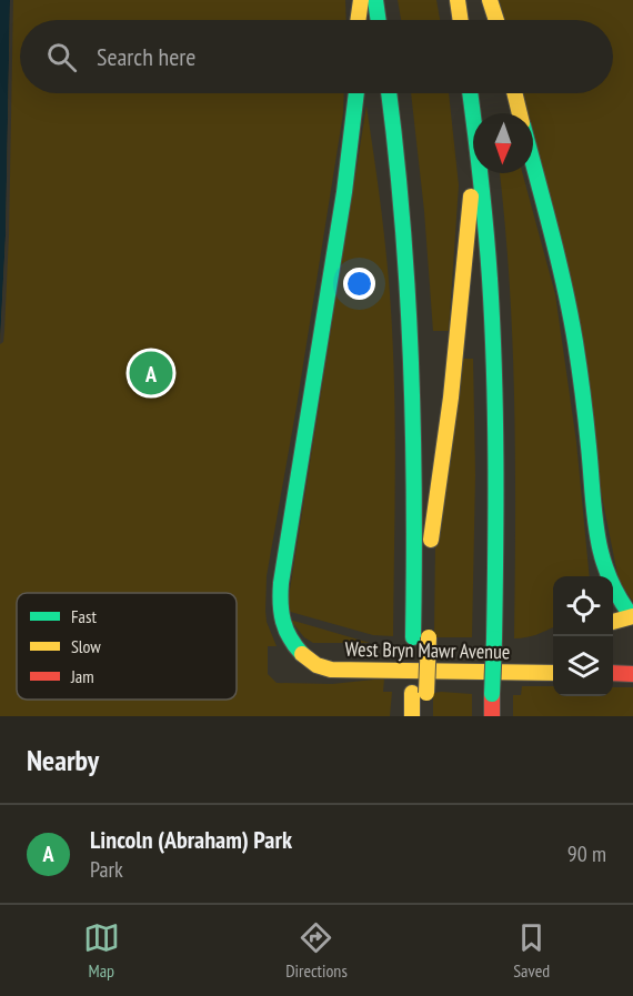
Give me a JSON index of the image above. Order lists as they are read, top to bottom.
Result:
{
  "streets": {
    "main road": ["West Bryn Mawr Avenue"]
  },
  "legend": ["Fast", "Slow", "Jam"],
  "north": "bottom",
  "page": {
    "search": "Search here",
    "pins": "A",
    "heading": "Nearby",
    "list": [
      {
        "mark": "A",
        "name": "Lincoln (Abraham) Park",
        "note": "Park",
        "value": "90 m"
      }
    ],
    "nav": ["Map", "Directions", "Saved"]
  }
}
